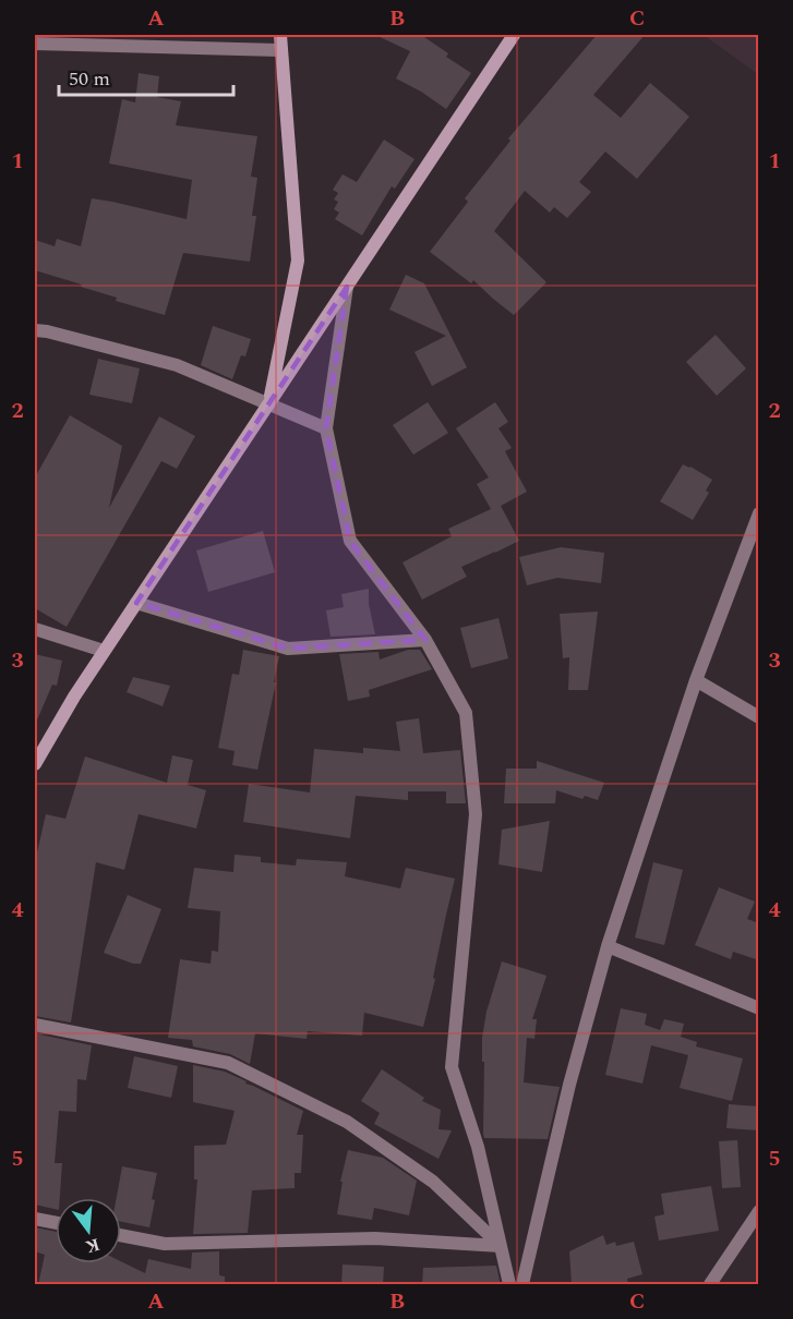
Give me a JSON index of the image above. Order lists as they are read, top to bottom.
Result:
{
  "scale_bar": "50 m",
  "north": "bottom",
  "grid": {
    "columns": ["A", "B", "C"],
    "rows": [
      "1",
      "2",
      "3",
      "4",
      "5"
    ]
  }
}
